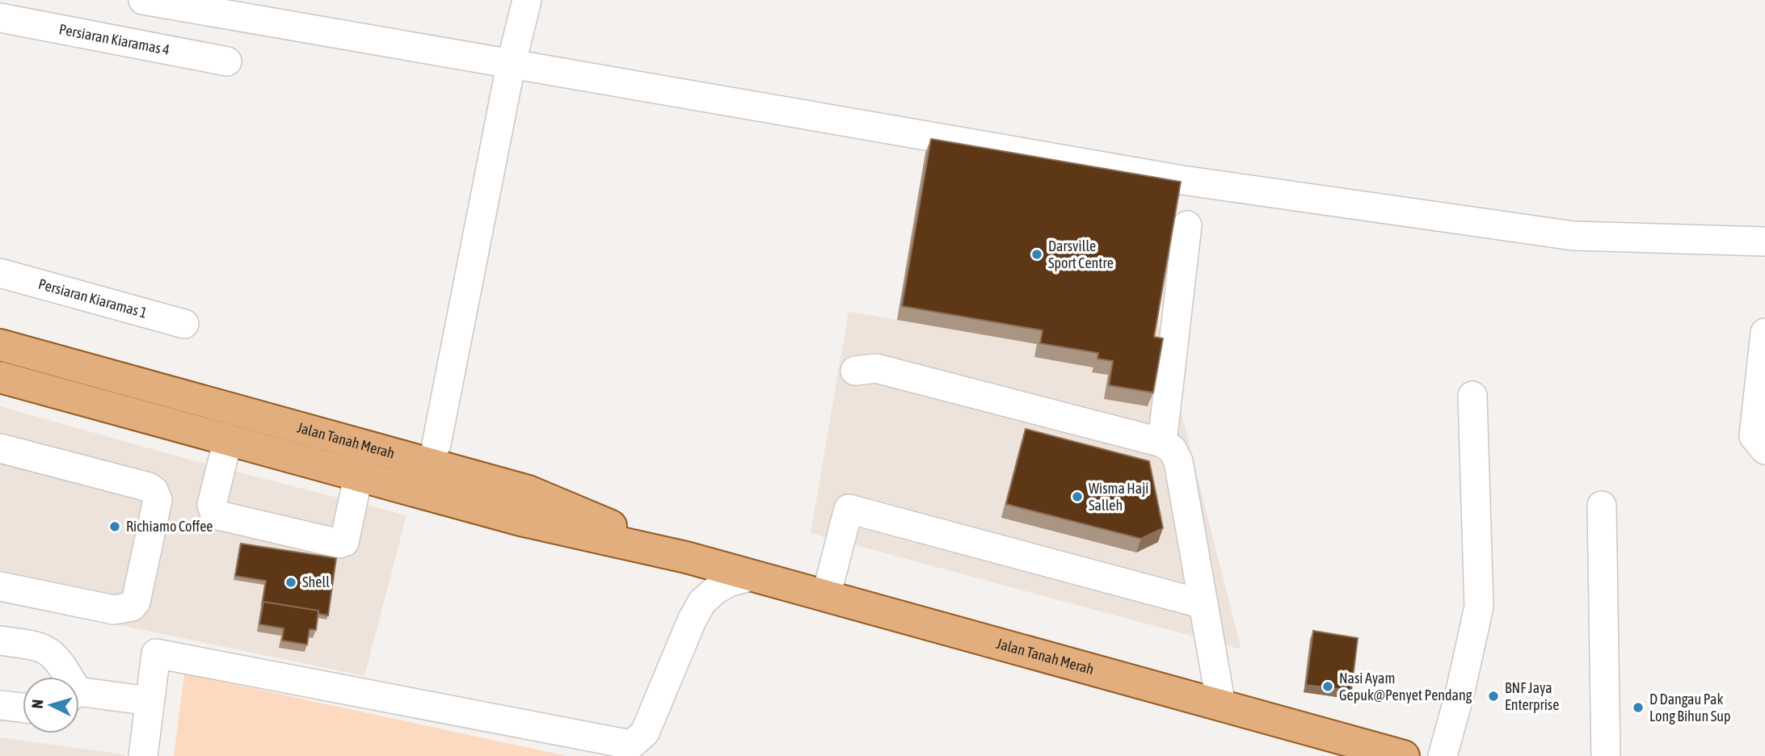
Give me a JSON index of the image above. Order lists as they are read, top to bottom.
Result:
{
  "streets": {
    "main road": ["Jalan Tanah Merah"],
    "street": ["Persiaran Kiaramas 4", "Persiaran Kiaramas 1"]
  },
  "places": [
    "Darsville Sport Centre",
    "Wisma Haji Salleh",
    "Richiamo Coffee",
    "Shell",
    "Nasi Ayam Gepuk@Penyet Pendang",
    "BNF Jaya Enterprise",
    "D Dangau Pak Long Bihun Sup"
  ],
  "north": "left"
}
